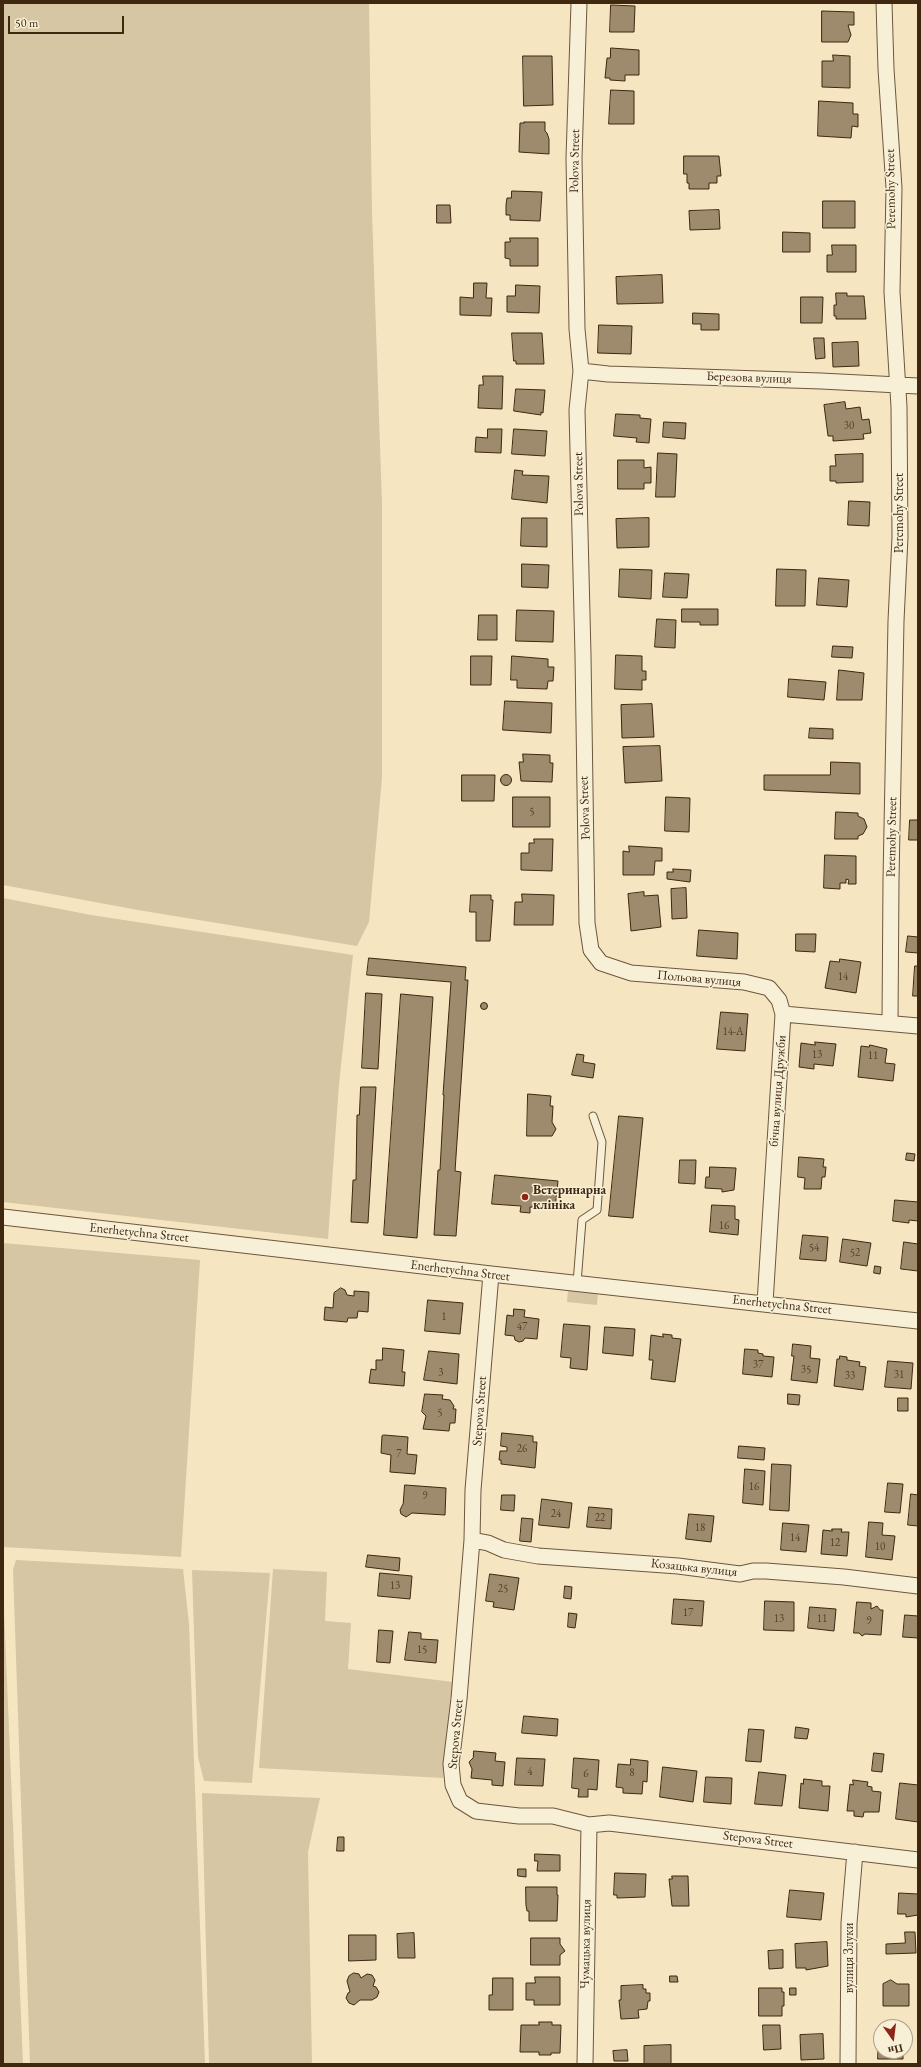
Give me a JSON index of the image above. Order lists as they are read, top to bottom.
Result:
{
  "streets": {
    "street": [
      "Polova Street",
      "Peremohy Street",
      "Березова вулиця",
      "бічна вулиця Дружби",
      "Enerhetychna Street",
      "Stepova Street",
      "Козацька вулиця",
      "Чумацька вулиця",
      "вулиця Злуки"
    ]
  },
  "crossings": [
    ["Polova Street", "Березова вулиця"],
    ["Polova Street", "бічна вулиця Дружби"],
    ["Peremohy Street", "Березова вулиця"],
    ["бічна вулиця Дружби", "Enerhetychna Street"],
    ["Enerhetychna Street", "Stepova Street"],
    ["Stepova Street", "Козацька вулиця"],
    ["Stepova Street", "Чумацька вулиця"],
    ["Stepova Street", "вулиця Злуки"]
  ],
  "places": ["Ветеринарна клініка"],
  "house_numbers": [
    "30",
    "5",
    "14",
    "14-А",
    "13",
    "11",
    "16",
    "54",
    "52",
    "1",
    "47",
    "37",
    "35",
    "3",
    "31",
    "33",
    "5",
    "26",
    "7",
    "16",
    "9",
    "24",
    "22",
    "18",
    "14",
    "12",
    "10",
    "13",
    "25",
    "17",
    "13",
    "11",
    "9",
    "15",
    "4",
    "8",
    "6"
  ],
  "scale_bar": "50 m",
  "north": "bottom"
}
